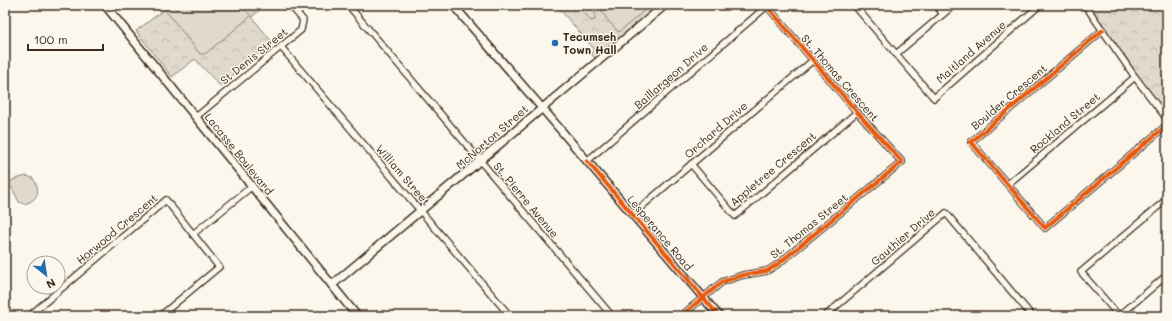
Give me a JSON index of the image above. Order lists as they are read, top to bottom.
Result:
{
  "streets": {
    "street": [
      "Maitland Avenue",
      "St Denis Street",
      "Baillargeon Drive",
      "St. Thomas Crescent",
      "Boulder Crescent",
      "Rockland Street",
      "Orchard Drive",
      "McNorton Street",
      "Lacasse Boulevard",
      "Appletree Crescent",
      "William Street",
      "St. Pierre Avenue",
      "St. Thomas Street",
      "Horwood Crescent",
      "Lesperance Road",
      "Gauthier Drive"
    ]
  },
  "crossings": [
    ["St Denis Street", "Lacasse Boulevard"],
    ["St Denis Street", "William Street"],
    ["Baillargeon Drive", "St. Thomas Crescent"],
    ["Baillargeon Drive", "Lesperance Road"],
    ["St. Thomas Crescent", "Orchard Drive"],
    ["St. Thomas Crescent", "Appletree Crescent"],
    ["St. Thomas Crescent", "St. Thomas Street"],
    ["Boulder Crescent", "Rockland Street"],
    ["Orchard Drive", "Appletree Crescent"],
    ["Orchard Drive", "Lesperance Road"],
    ["McNorton Street", "Lacasse Boulevard"],
    ["McNorton Street", "William Street"],
    ["McNorton Street", "St. Pierre Avenue"],
    ["McNorton Street", "Lesperance Road"],
    ["St. Thomas Street", "Lesperance Road"]
  ],
  "places": ["Tecumseh Town Hall"],
  "scale_bar": "100 m",
  "north": "bottom right"
}
